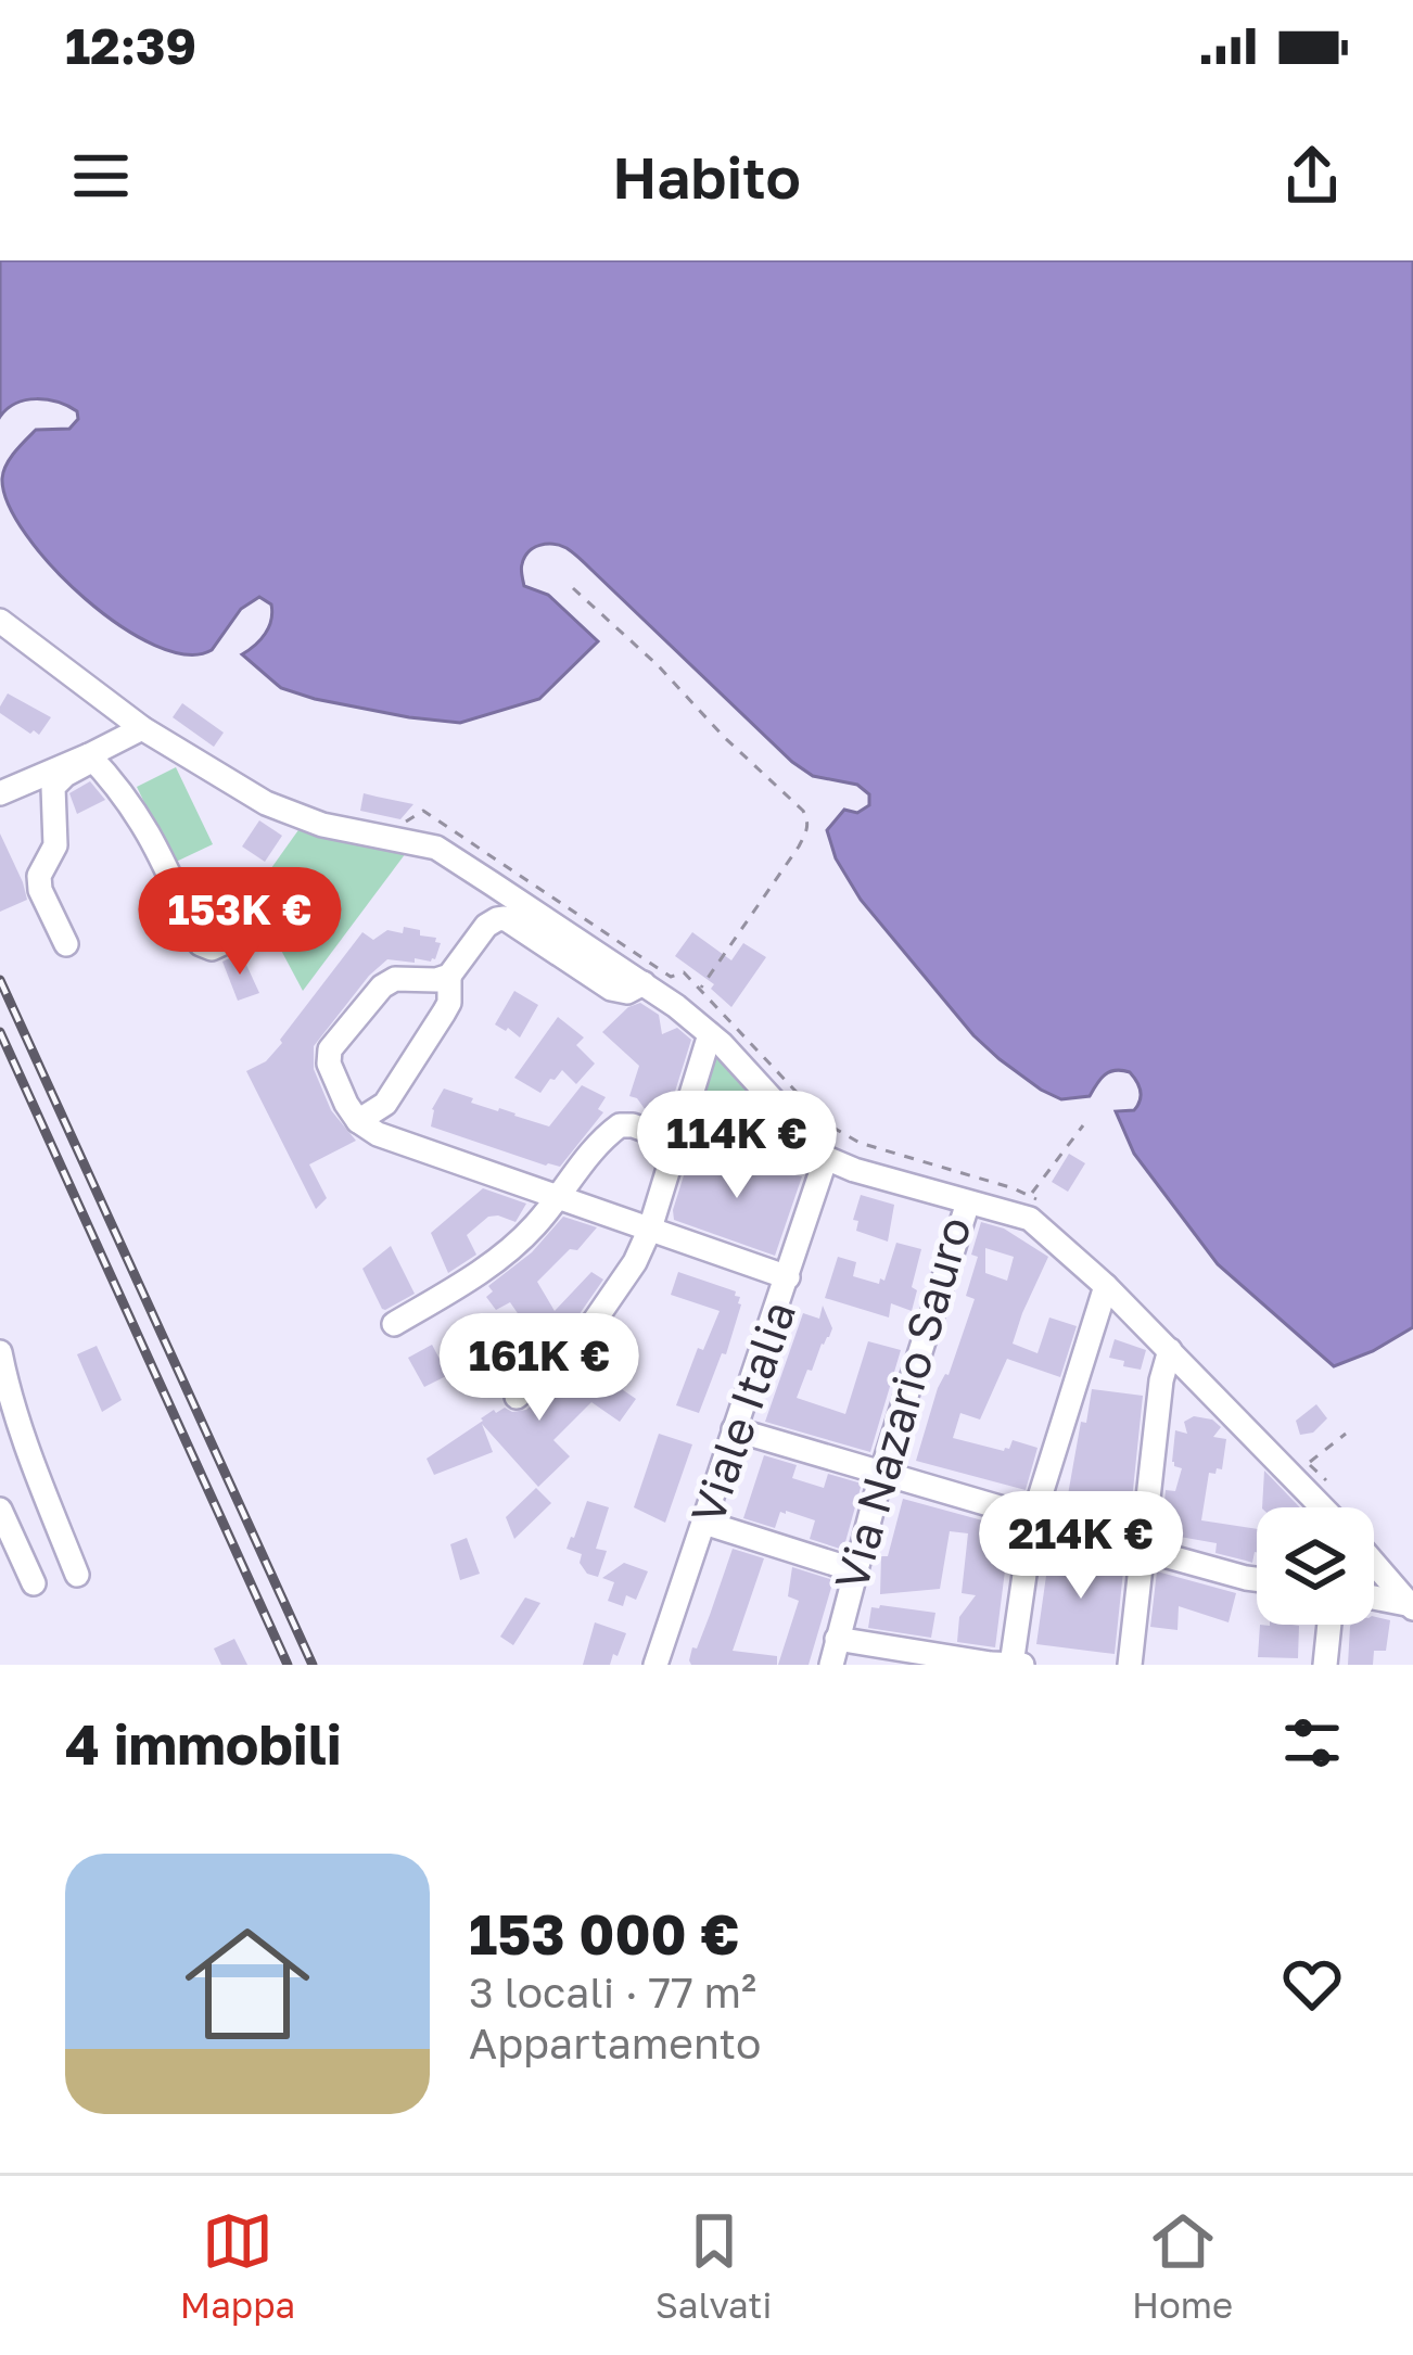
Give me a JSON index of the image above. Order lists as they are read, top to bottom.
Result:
{
  "streets": {
    "street": ["Via Nazario Sauro", "Viale Italia"]
  },
  "crossings": [
    ["Via Nazario Sauro", "Viale Italia"]
  ],
  "page": {
    "status": "12:39",
    "header": "Habito",
    "price": [
      "153K €",
      "114K €",
      "161K €",
      "214K €"
    ],
    "heading": "4 immobili",
    "list": [
      {
        "name": "153 000 €",
        "note": "3 locali · 77 m² · Appartamento"
      }
    ],
    "tabs": ["Mappa", "Salvati", "Home"]
  }
}
